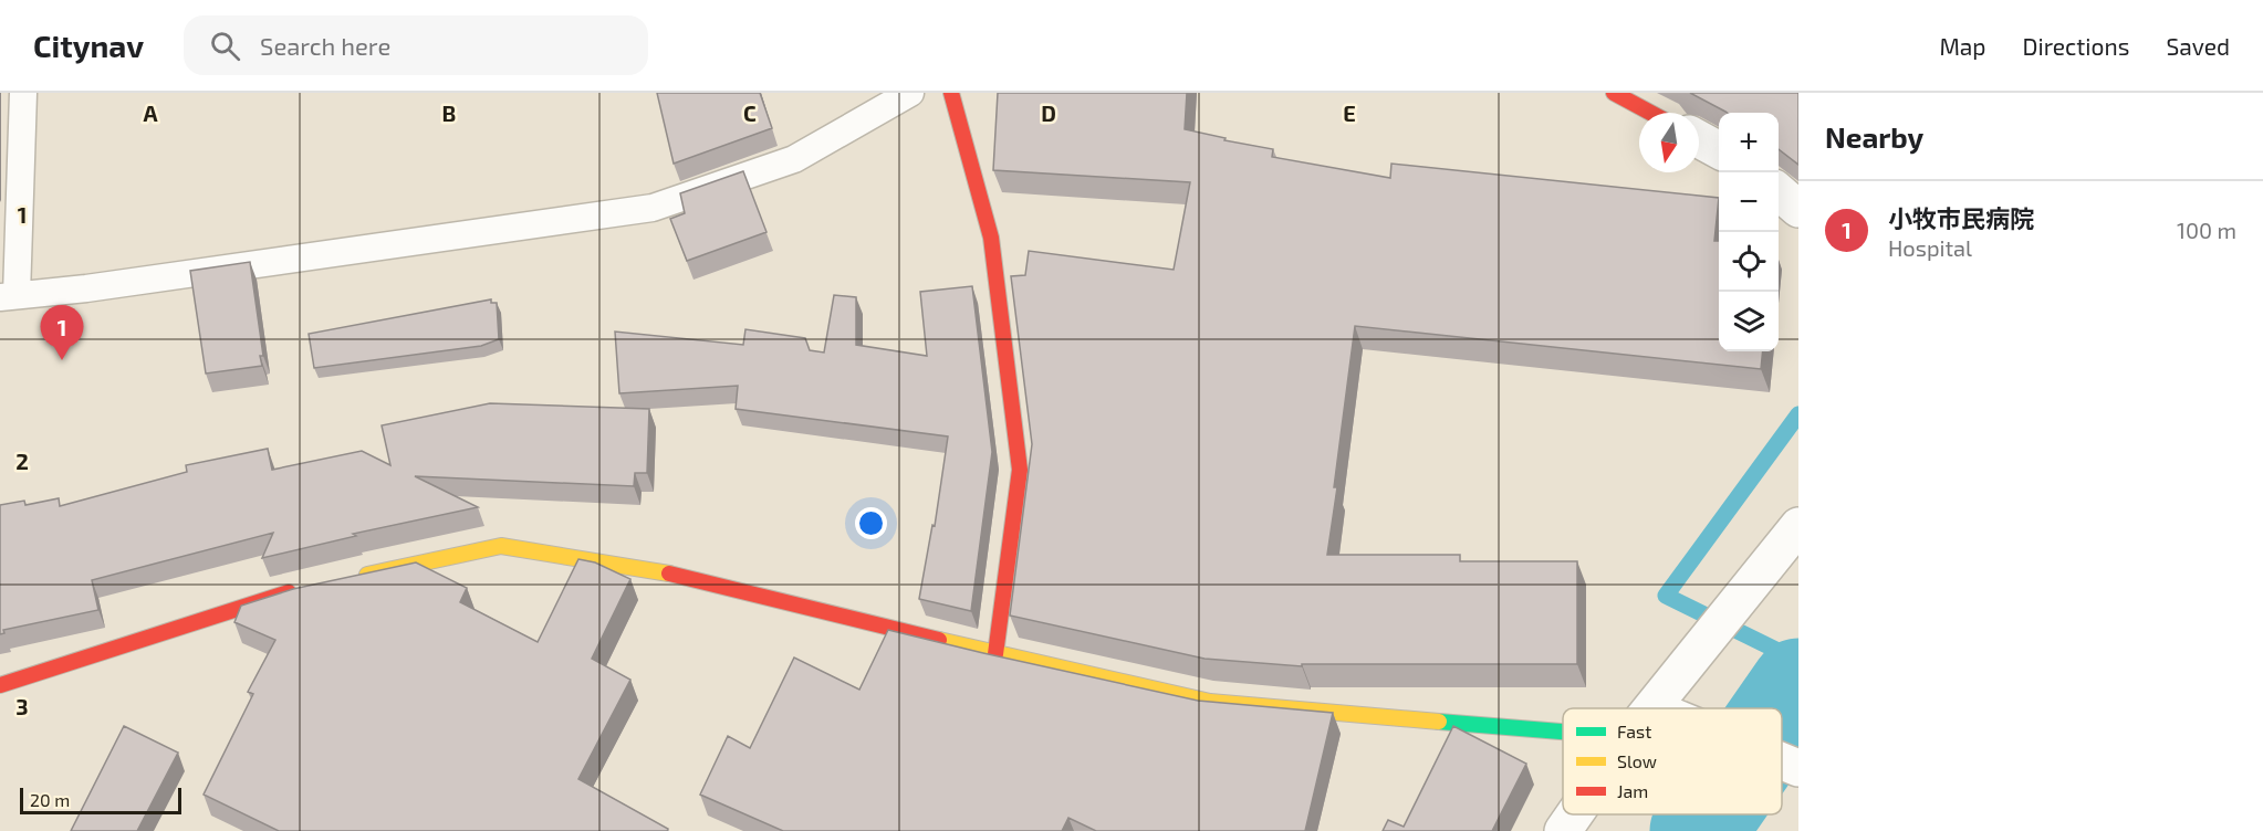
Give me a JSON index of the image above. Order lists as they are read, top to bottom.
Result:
{
  "legend": ["Fast", "Slow", "Jam"],
  "scale_bar": "20 m",
  "north": "bottom",
  "page": {
    "header": "Citynav",
    "search": "Search here",
    "nav": ["Map", "Directions", "Saved"],
    "heading": "Nearby",
    "map_buttons": ["+", "−"],
    "list": [
      {
        "mark": "1",
        "name": "小牧市民病院",
        "note": "Hospital",
        "value": "100 m"
      }
    ],
    "pins": "1",
    "scale": "20 m"
  },
  "grid": {
    "columns": [
      "A",
      "B",
      "C",
      "D",
      "E"
    ],
    "rows": ["1", "2", "3"]
  }
}
